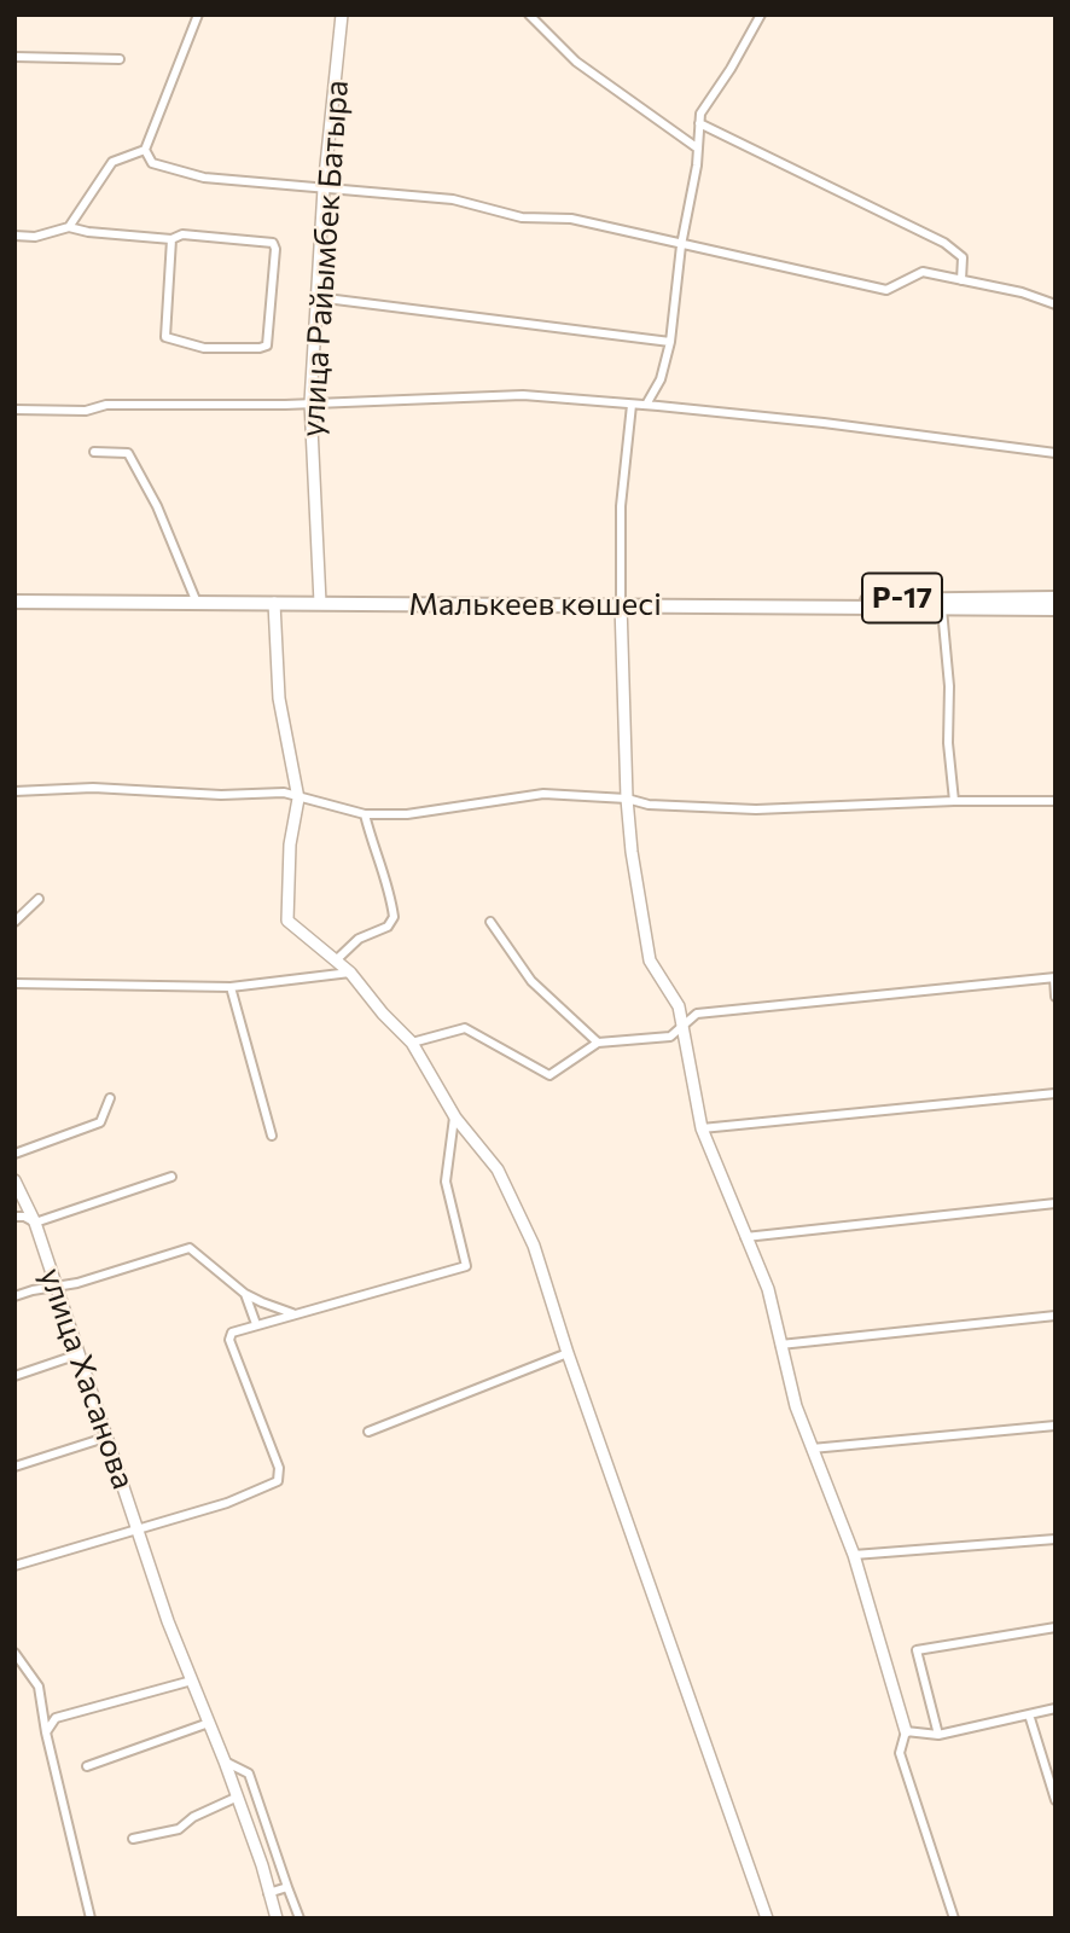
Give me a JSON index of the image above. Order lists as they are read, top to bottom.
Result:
{
  "streets": {
    "main road": ["P-17", "Малькеев көшесі"],
    "street": ["улица Райымбек Батыра", "улица Хасанова"]
  },
  "crossings": [
    ["улица Райымбек Батыра", "Малькеев көшесі"],
    ["P-17", "Малькеев көшесі"]
  ]
}
